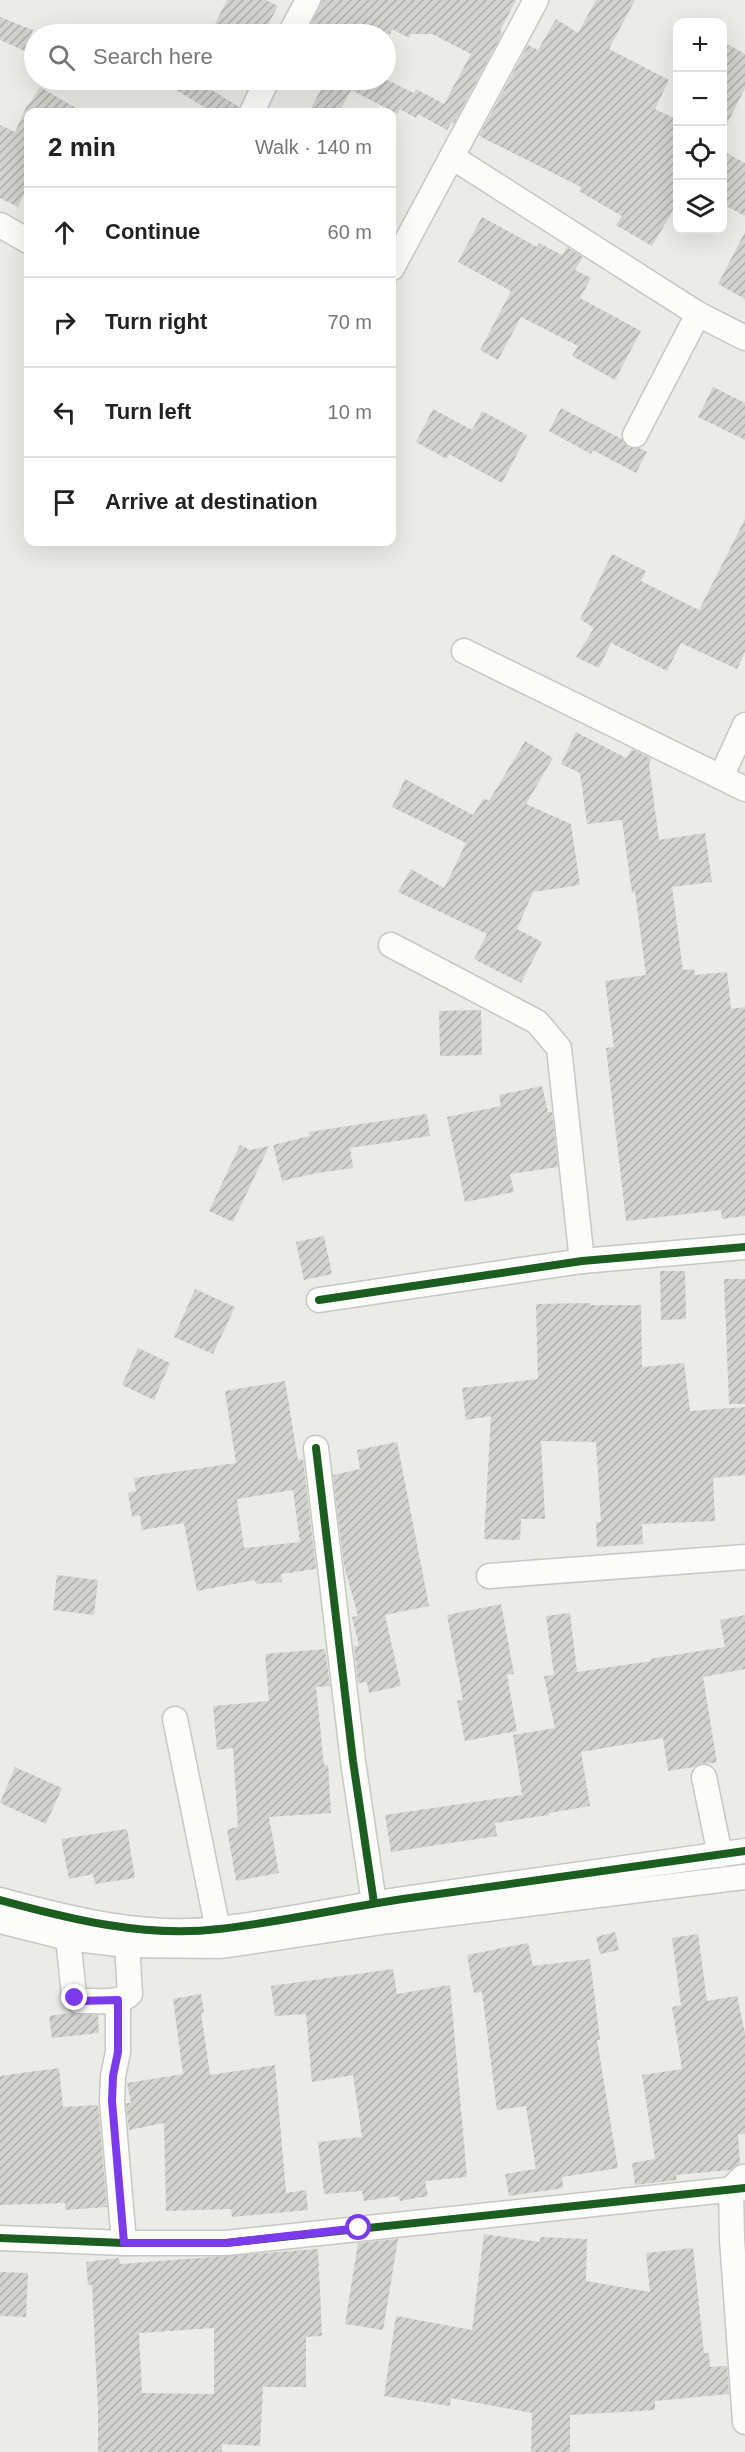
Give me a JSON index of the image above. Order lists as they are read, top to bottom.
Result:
{
  "page": {
    "map_buttons": ["+", "−"],
    "search": "Search here",
    "heading": ["2 min", "Walk · 140 m"],
    "list": [
      ["Continue", "60 m"],
      ["Turn right", "70 m"],
      ["Turn left", "10 m"],
      "Arrive at destination"
    ]
  }
}
